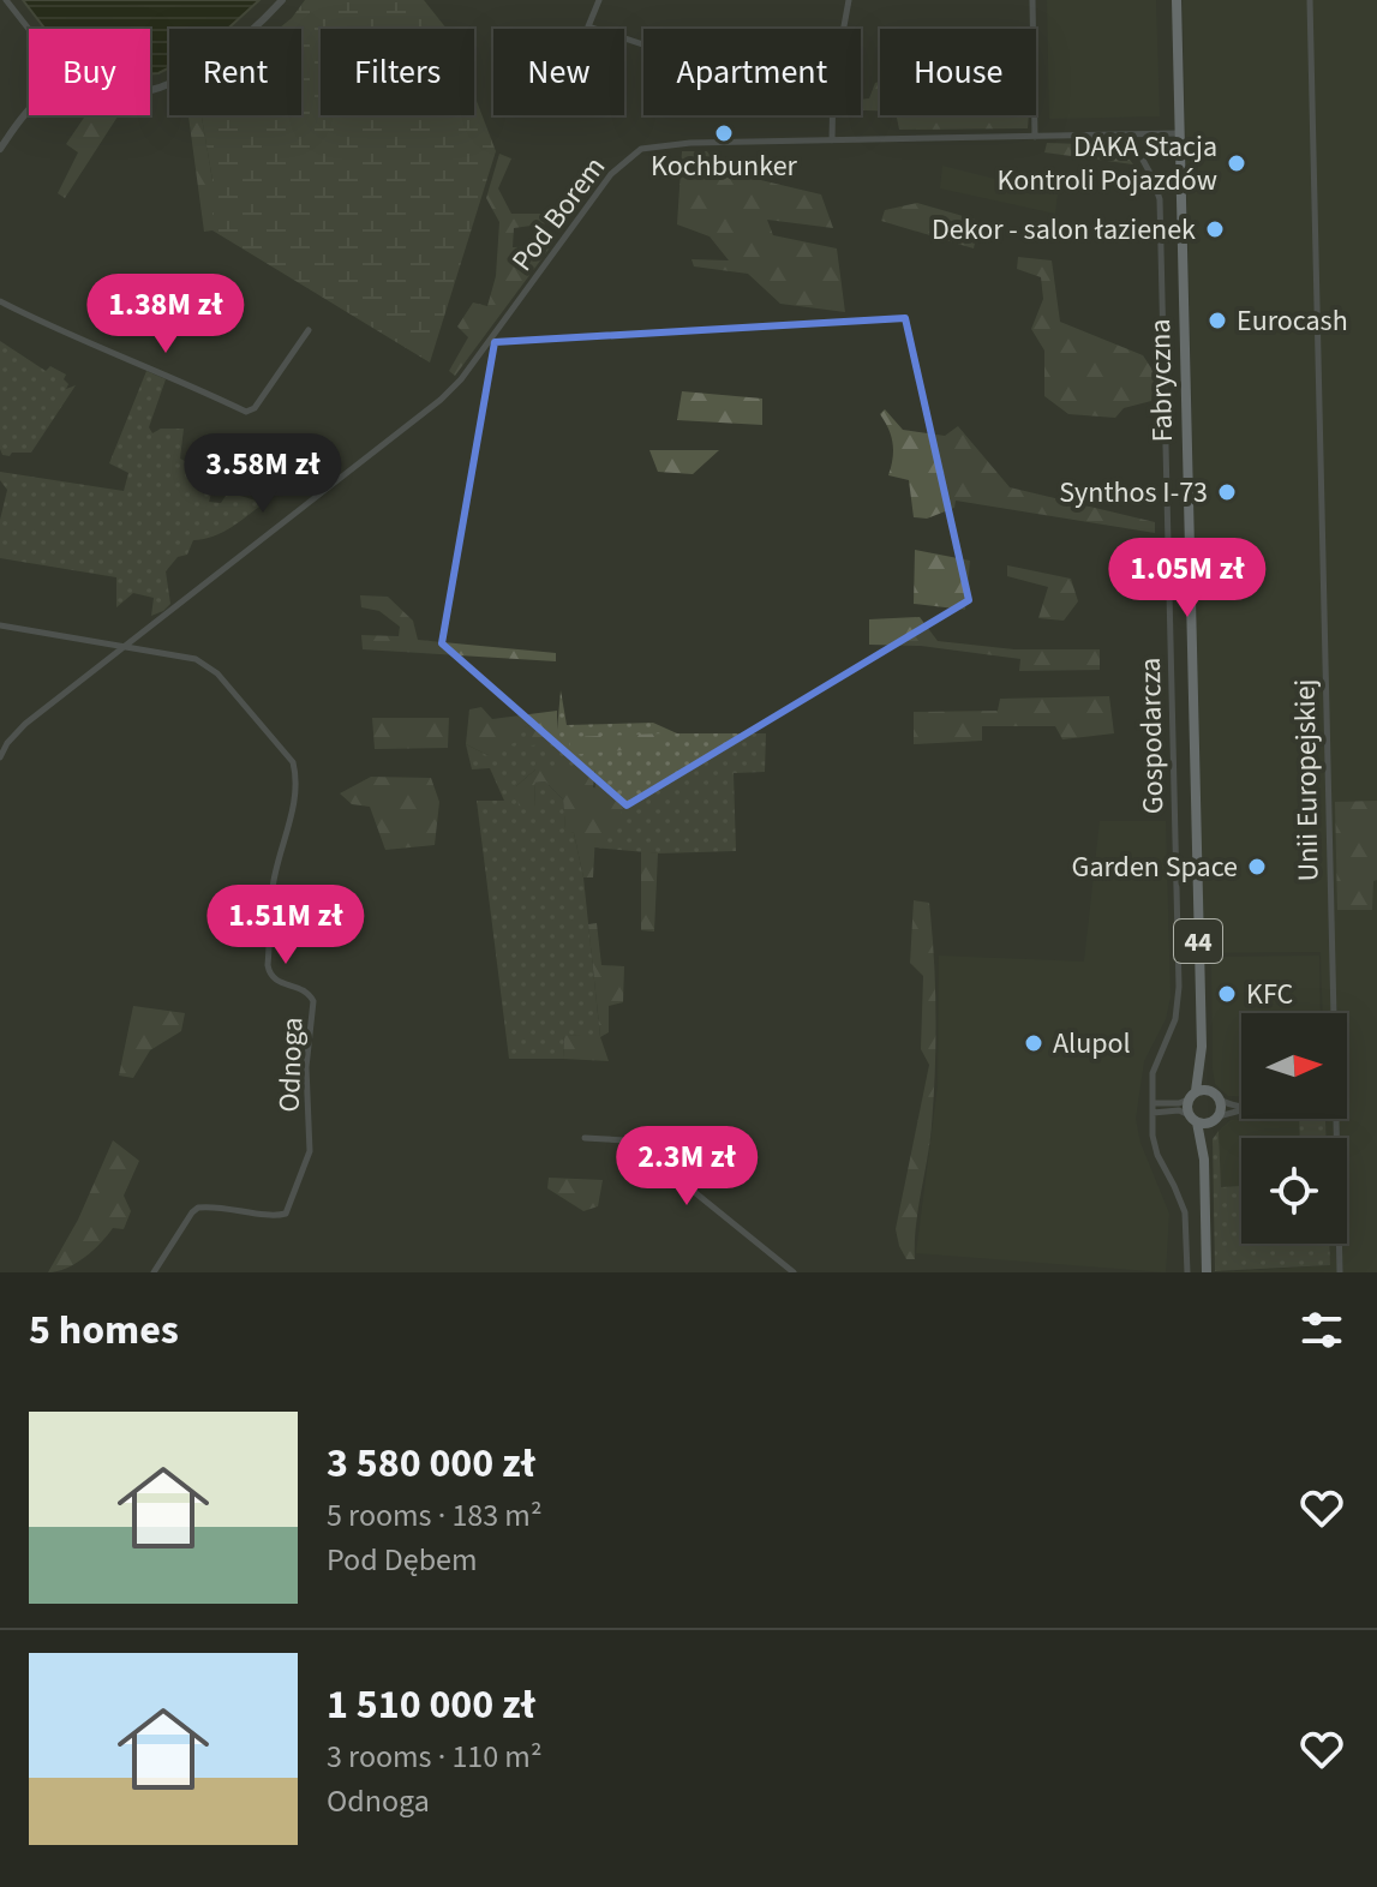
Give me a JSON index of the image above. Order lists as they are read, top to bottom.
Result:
{
  "streets": {
    "main road": ["Fabryczna", "44"],
    "street": [
      "Pod Borem",
      "Gospodarcza",
      "Unii Europejskiej",
      "Odnoga"
    ]
  },
  "crossings": [
    ["Pod Borem", "Fabryczna"],
    ["Pod Borem", "Gospodarcza"],
    ["Pod Borem", "Odnoga"],
    ["Fabryczna", "44"]
  ],
  "places": [
    "Kochbunker",
    "DAKA Stacja Kontroli Pojazdów",
    "Dekor - salon łazienek",
    "Eurocash",
    "Synthos I-73",
    "Garden Space",
    "KFC",
    "Alupol"
  ],
  "north": "right",
  "page": {
    "chip": [
      "Buy",
      "Rent",
      "Filters",
      "New",
      "Apartment",
      "House"
    ],
    "price": [
      "1.38M zł",
      "3.58M zł",
      "1.05M zł",
      "1.51M zł",
      "2.3M zł"
    ],
    "heading": "5 homes",
    "list": [
      {
        "name": "3 580 000 zł",
        "note": "5 rooms · 183 m² · Pod Dębem"
      },
      {
        "name": "1 510 000 zł",
        "note": "3 rooms · 110 m² · Odnoga"
      }
    ]
  }
}
